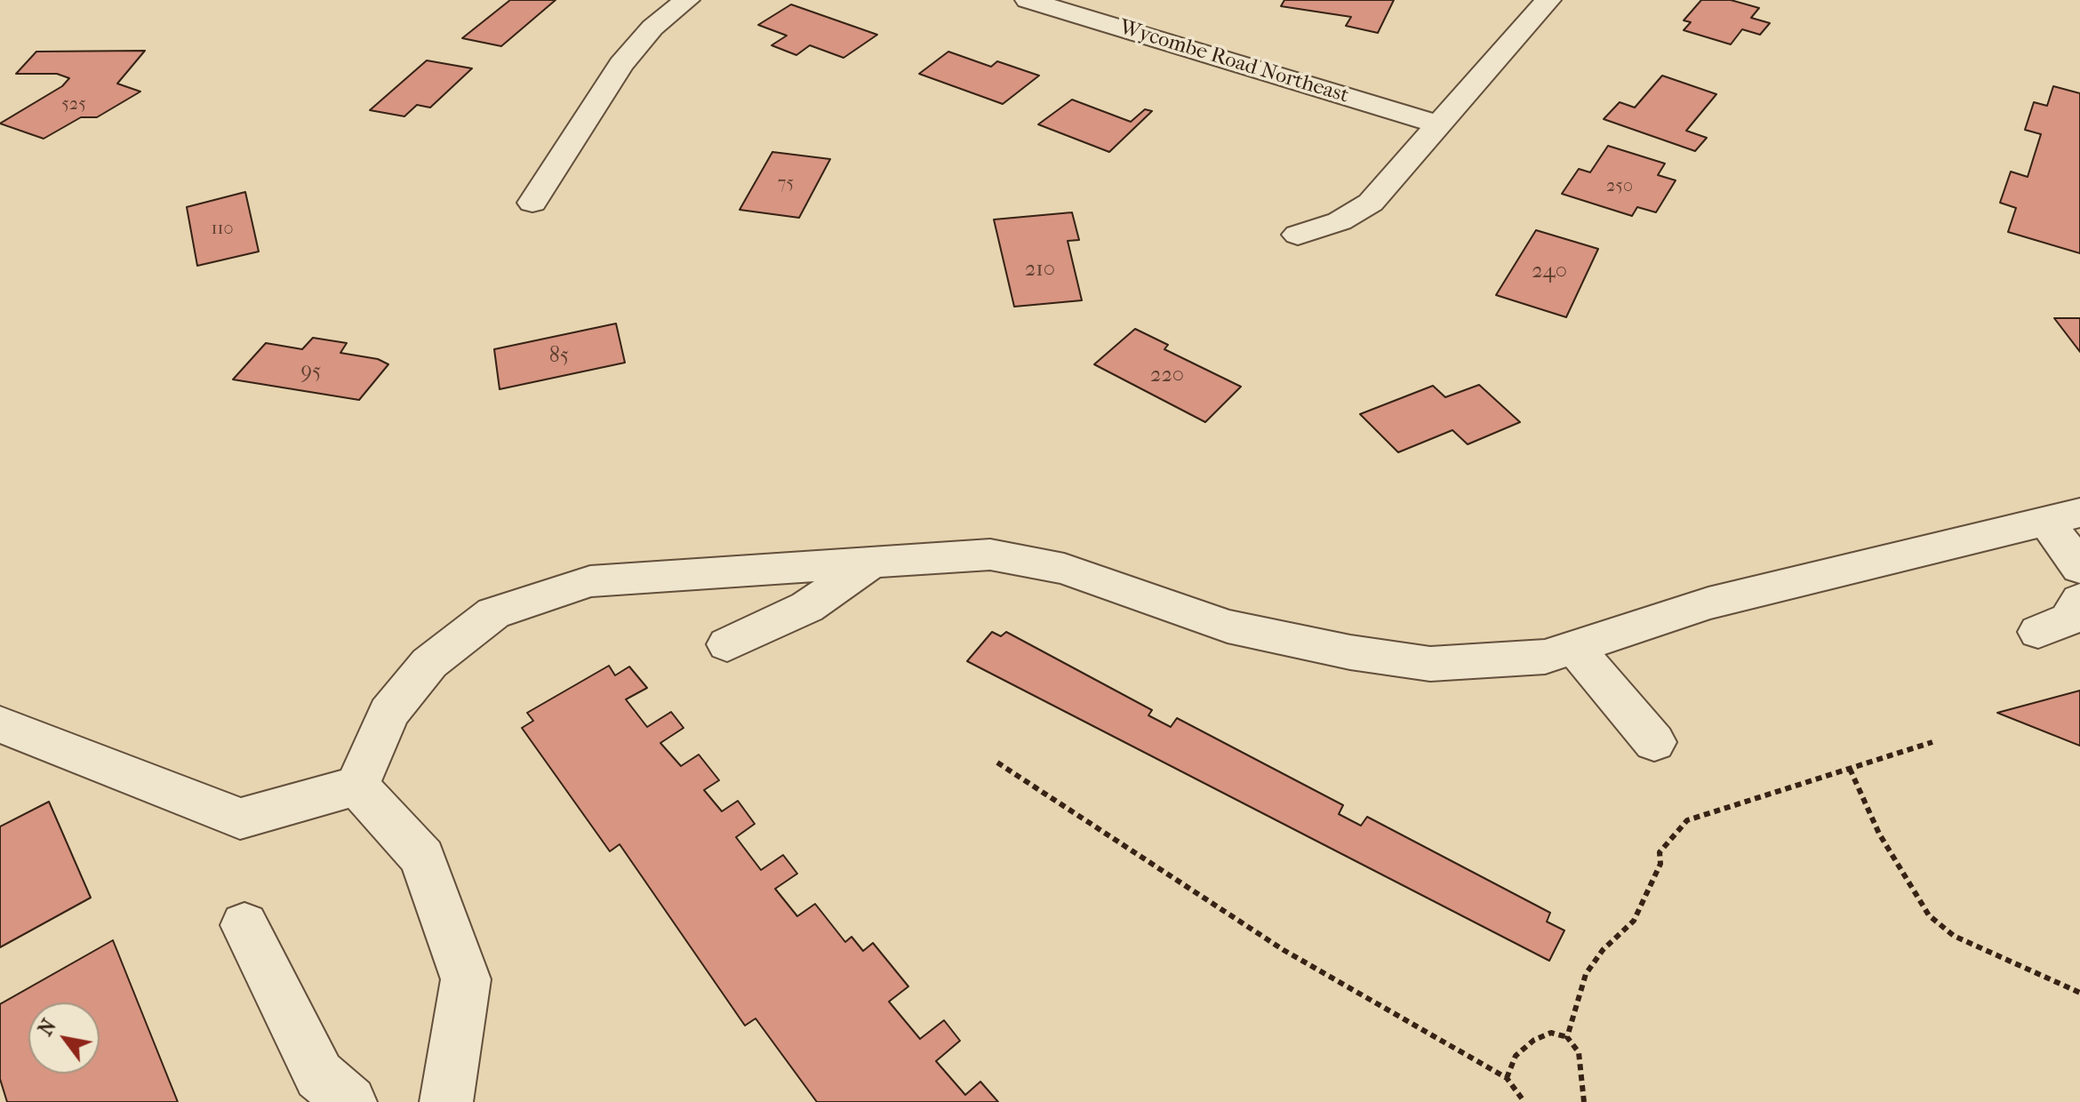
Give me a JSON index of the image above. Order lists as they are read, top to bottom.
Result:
{
  "streets": {
    "street": ["Wycombe Road Northeast"]
  },
  "house_numbers": [
    "525",
    "75",
    "250",
    "110",
    "210",
    "240",
    "85",
    "95",
    "220"
  ],
  "north": "top left"
}
